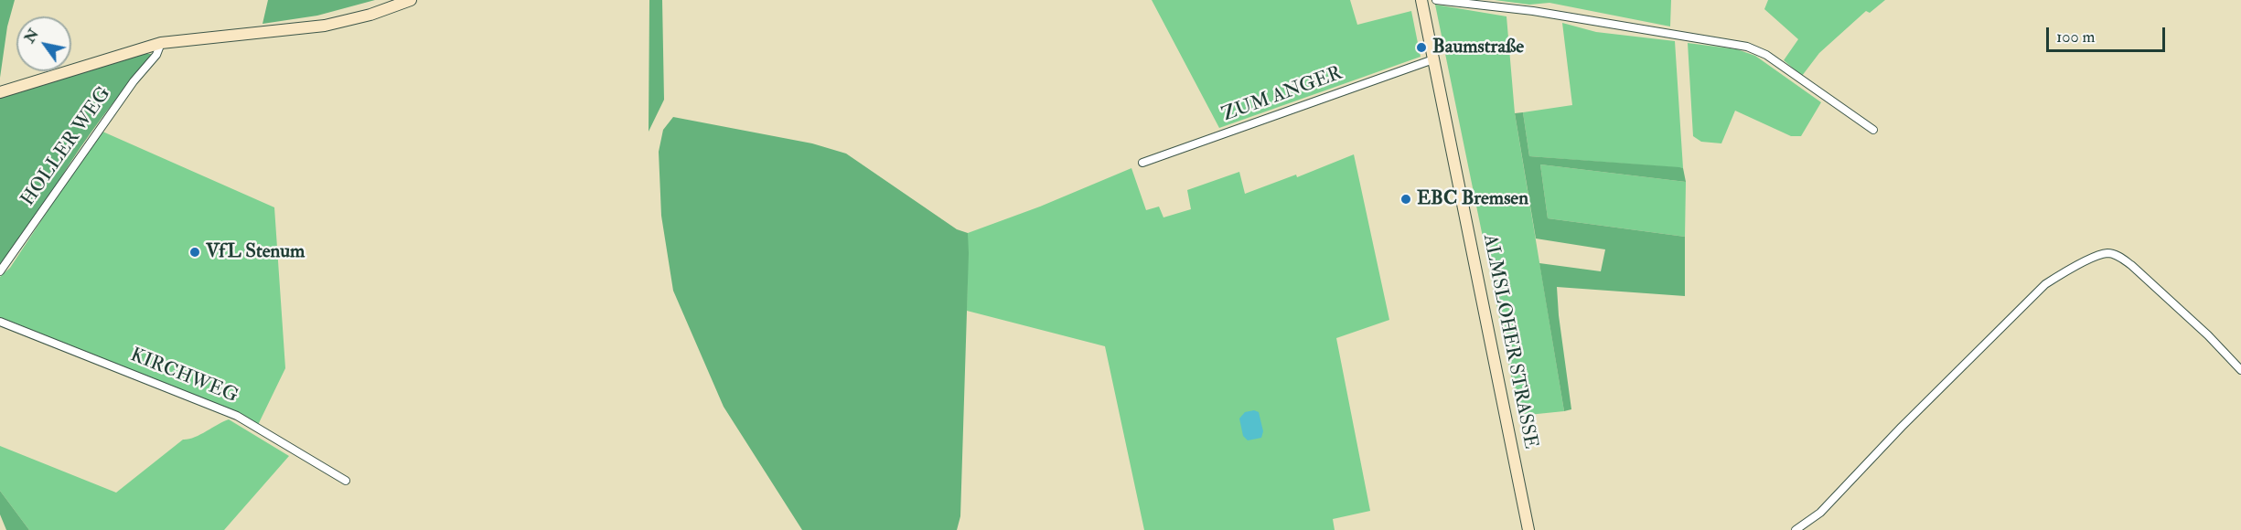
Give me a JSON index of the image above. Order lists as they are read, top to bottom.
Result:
{
  "streets": {
    "street": [
      "ZUM ANGER",
      "HOLLER WEG",
      "ALMSLOHER STRASSE",
      "KIRCHWEG"
    ]
  },
  "crossings": [
    ["ZUM ANGER", "ALMSLOHER STRASSE"]
  ],
  "places": ["Baumstraße", "EBC Bremsen", "VfL Stenum"],
  "scale_bar": "100 m",
  "north": "top left"
}
